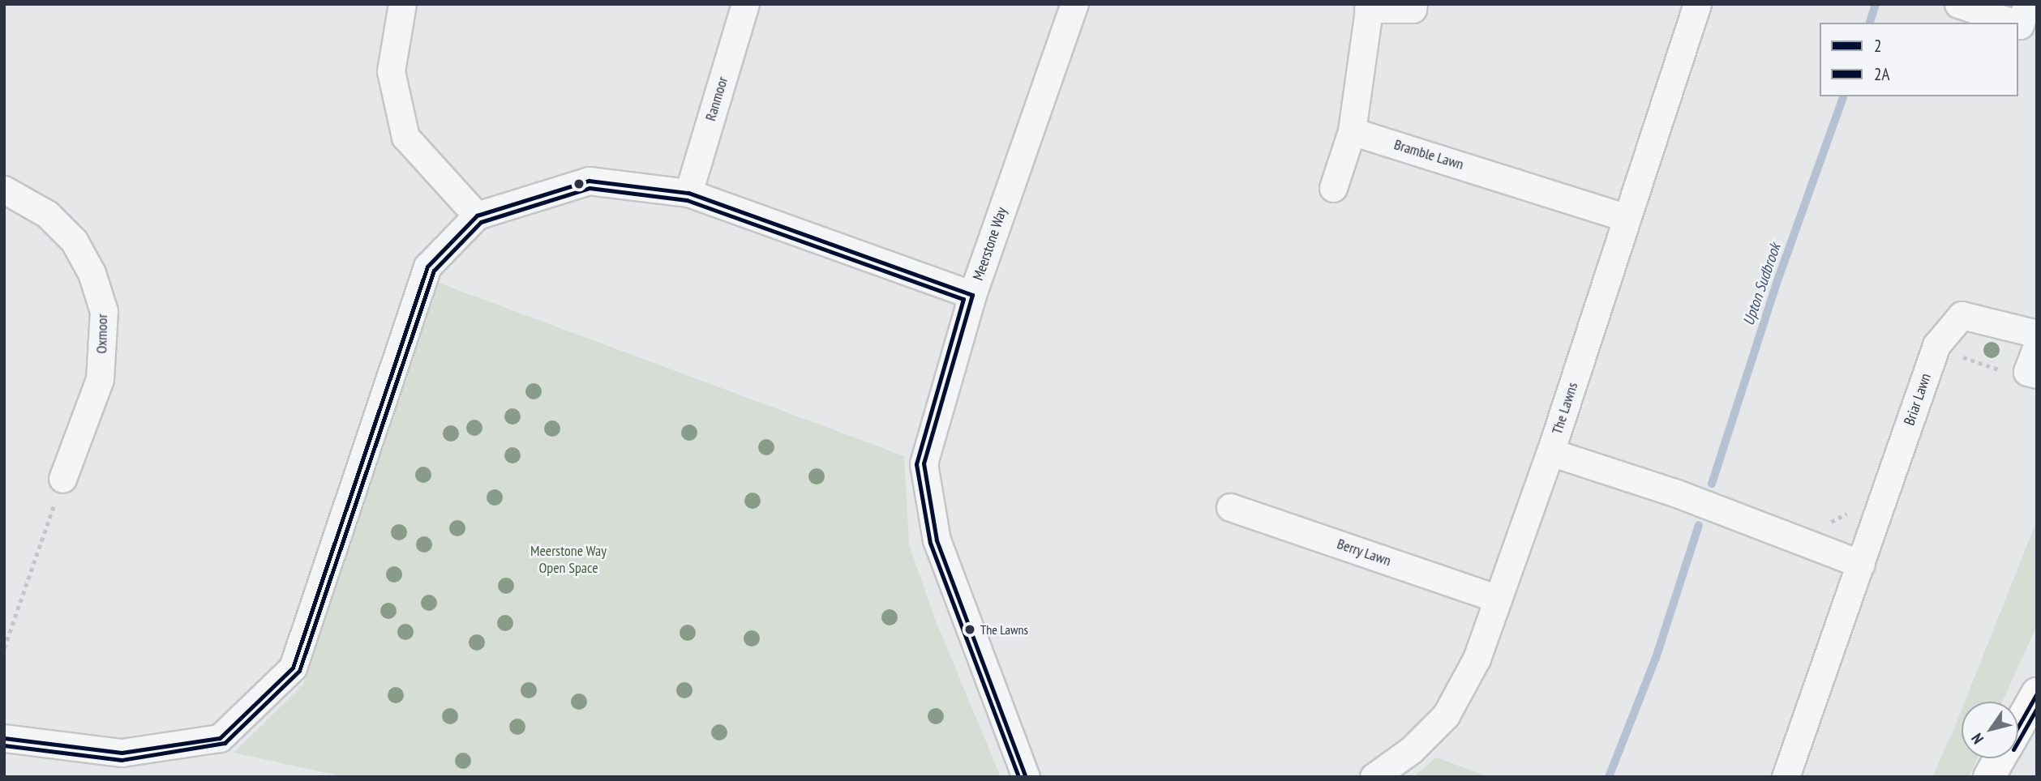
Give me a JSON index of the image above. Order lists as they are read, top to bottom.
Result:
{
  "streets": {
    "street": [
      "Ranmoor",
      "Bramble Lawn",
      "Meerstone Way",
      "Oxmoor",
      "Briar Lawn",
      "The Lawns",
      "Berry Lawn"
    ]
  },
  "crossings": [
    ["Bramble Lawn", "The Lawns"],
    ["The Lawns", "Berry Lawn"]
  ],
  "water": ["Upton Sudbrook"],
  "parks": ["Meerstone Way Open Space"],
  "places": ["The Lawns"],
  "lines": ["transit line 2", "transit line 2A"],
  "legend": ["2", "2A"],
  "north": "bottom left"
}
